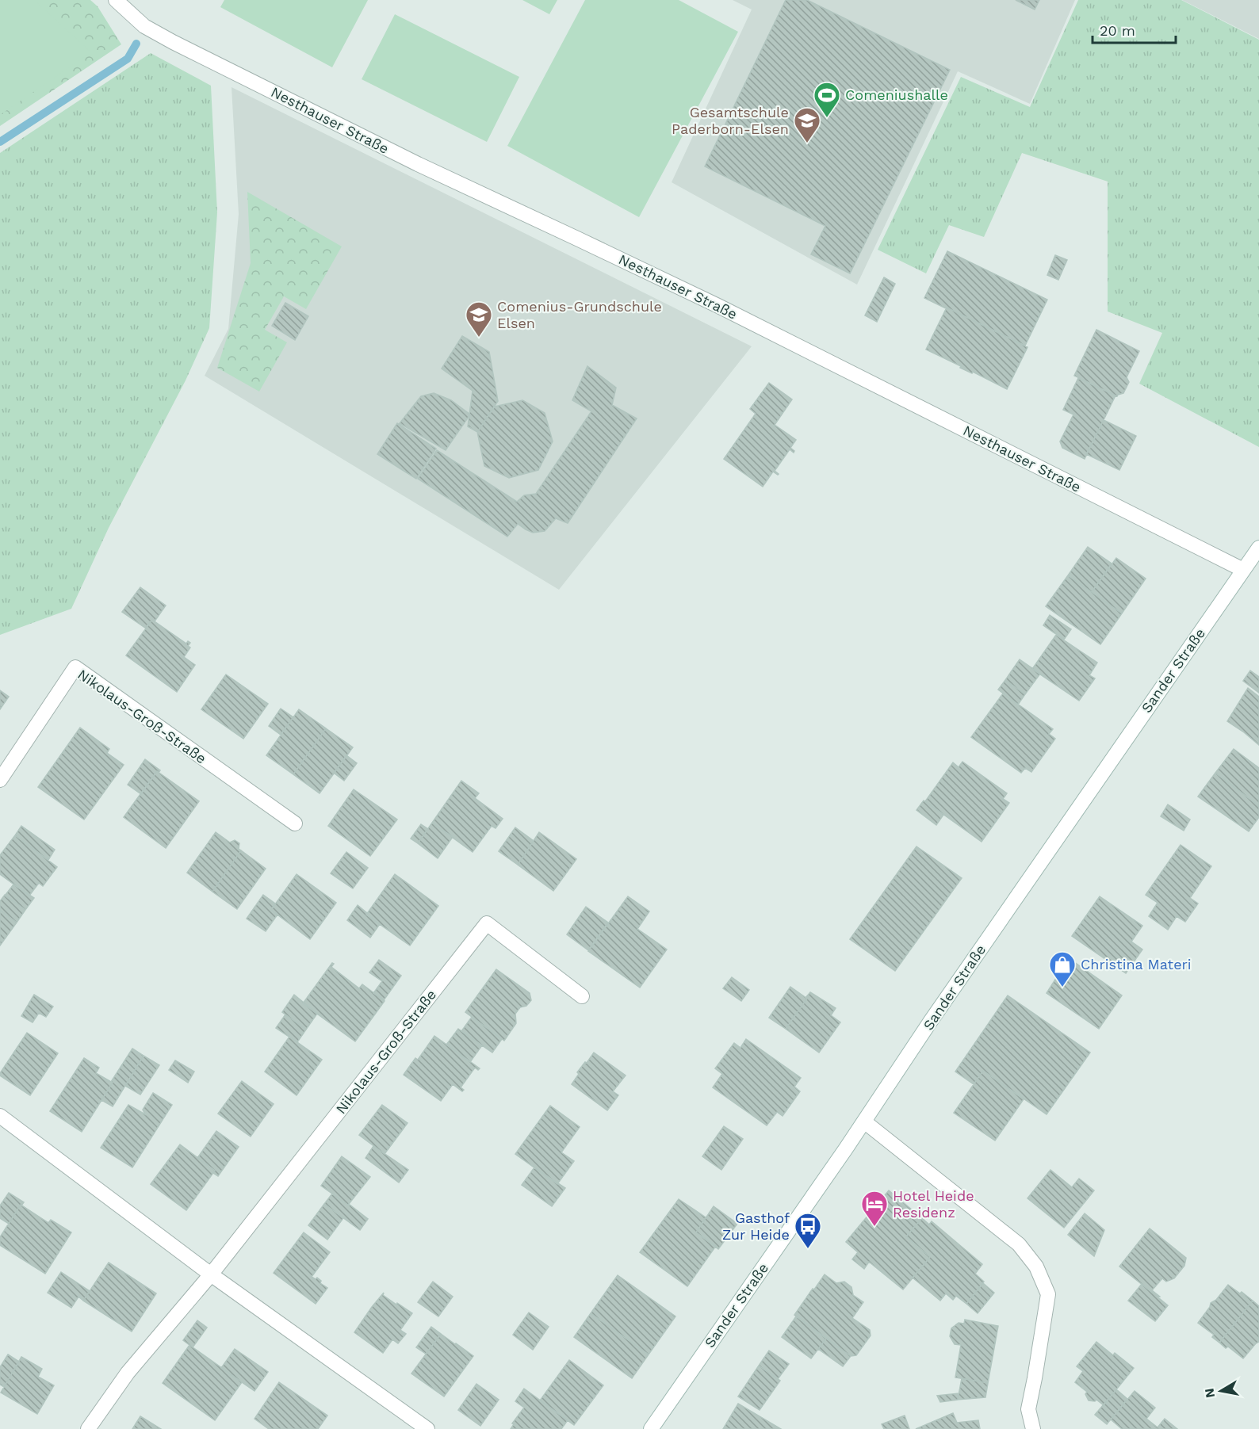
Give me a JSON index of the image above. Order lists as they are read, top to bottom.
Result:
{
  "streets": {
    "street": ["Nesthauser Straße", "Sander Straße", "Nikolaus-Groß-Straße"]
  },
  "crossings": [
    ["Nesthauser Straße", "Sander Straße"]
  ],
  "places": {
    "sports": ["Comeniushalle"],
    "school or university": ["Gesamtschule Paderborn-Elsen", "Comenius-Grundschule Elsen"],
    "shop": ["Christina Materi"],
    "hotel": ["Hotel Heide Residenz"],
    "bus stop": ["Gasthof Zur Heide"]
  },
  "scale_bar": "20 m",
  "north": "left"
}
